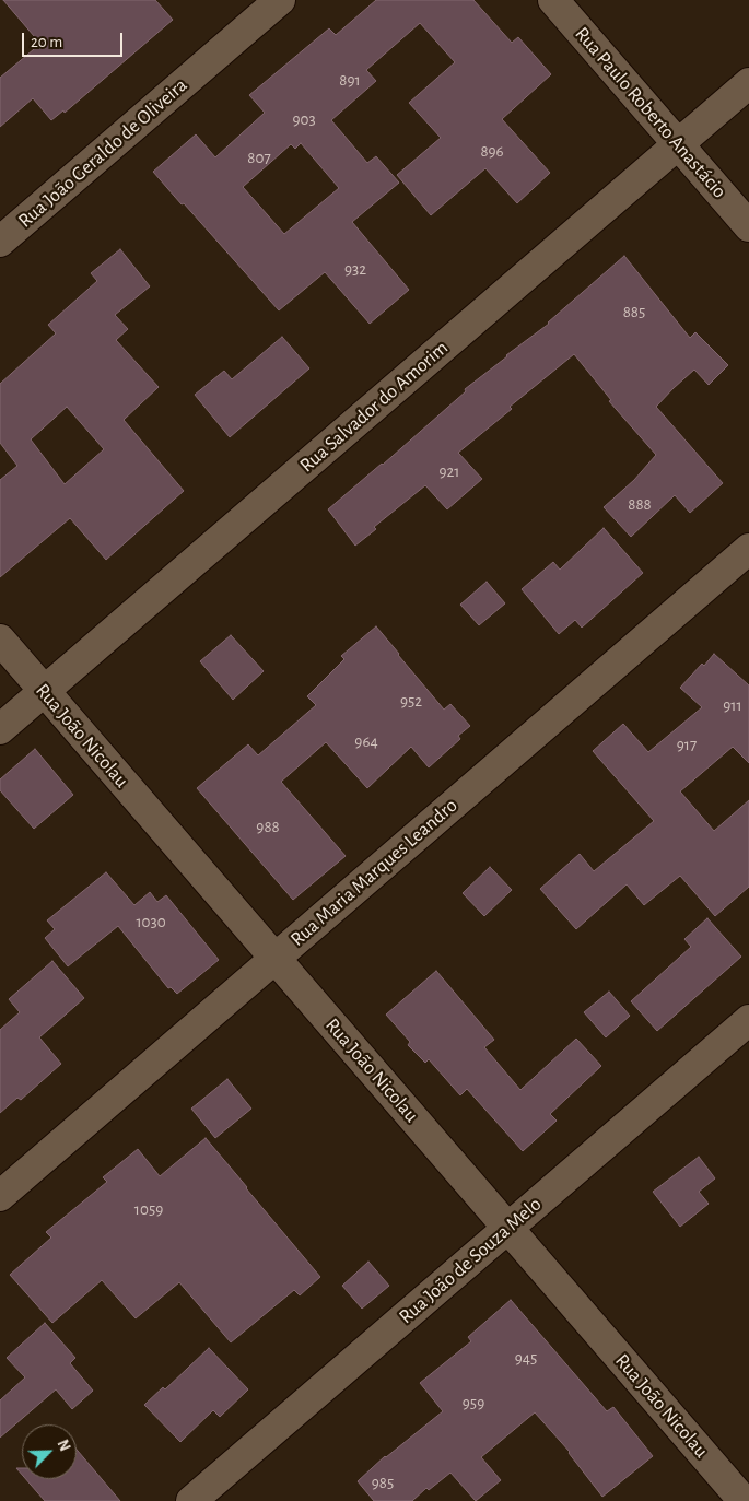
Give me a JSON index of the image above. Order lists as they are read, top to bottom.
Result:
{
  "streets": {
    "street": [
      "Rua Paulo Roberto Anastácio",
      "Rua João Geraldo de Oliveira",
      "Rua Salvador do Amorim",
      "Rua João Nicolau",
      "Rua Maria Marques Leandro",
      "Rua João de Souza Melo"
    ]
  },
  "crossings": [
    ["Rua Paulo Roberto Anastácio", "Rua Salvador do Amorim"],
    ["Rua Salvador do Amorim", "Rua João Nicolau"],
    ["Rua João Nicolau", "Rua Maria Marques Leandro"],
    ["Rua João Nicolau", "Rua João de Souza Melo"]
  ],
  "house_numbers": [
    "891",
    "903",
    "896",
    "807",
    "932",
    "885",
    "921",
    "888",
    "952",
    "911",
    "964",
    "917",
    "988",
    "1030",
    "1059",
    "945",
    "959",
    "985"
  ],
  "scale_bar": "20 m",
  "north": "top right"
}
